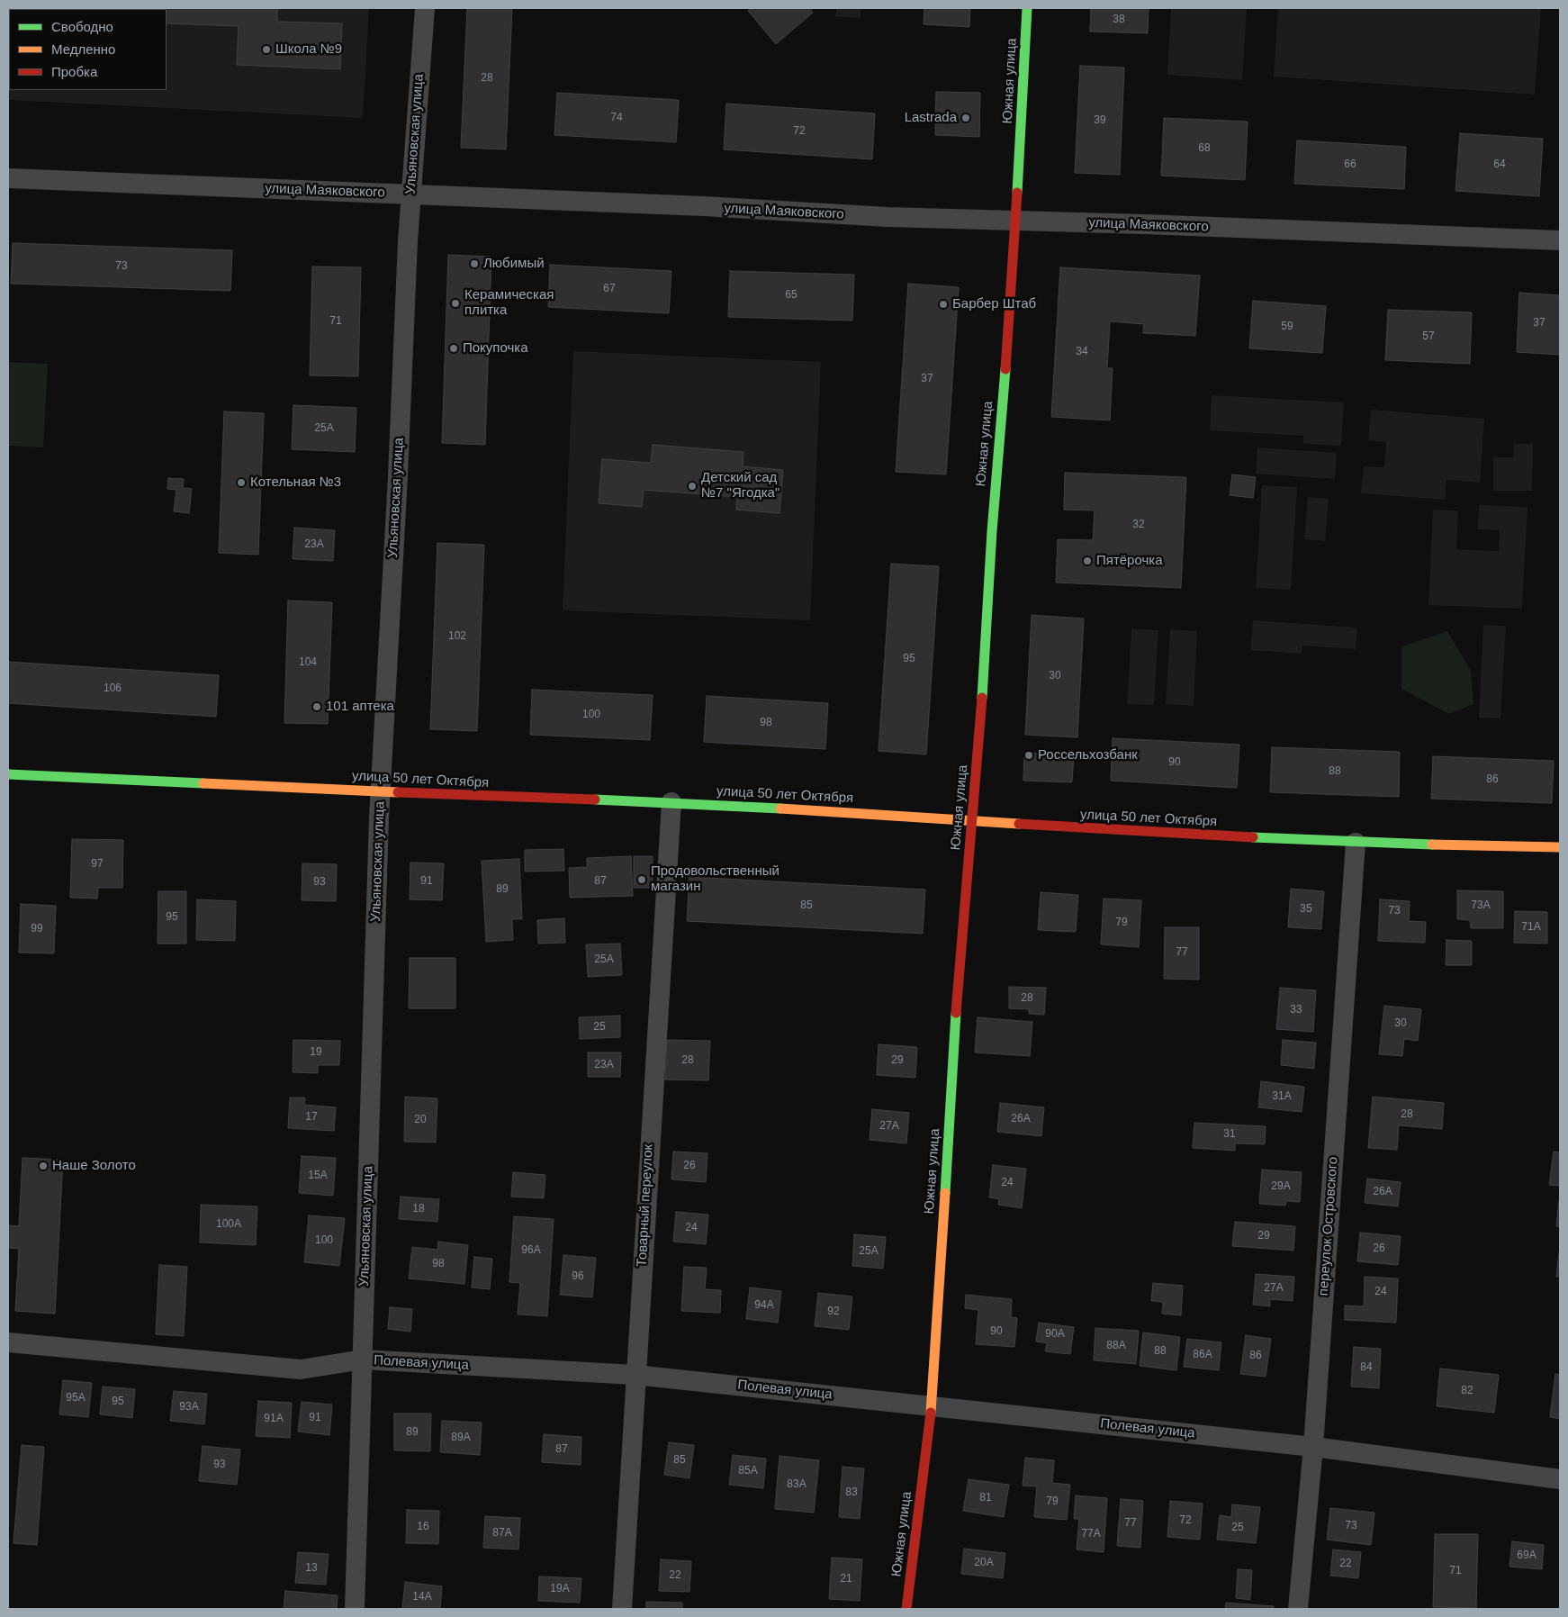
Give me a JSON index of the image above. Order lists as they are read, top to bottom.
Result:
{
  "streets": {
    "street": [
      "Южная улица",
      "Ульяновская улица",
      "улица Маяковского",
      "улица 50 лет Октября",
      "Товарный переулок",
      "переулок Островского",
      "Полевая улица"
    ]
  },
  "crossings": [
    ["Южная улица", "улица Маяковского"],
    ["Южная улица", "улица 50 лет Октября"],
    ["Южная улица", "Полевая улица"],
    ["Ульяновская улица", "улица Маяковского"],
    ["Ульяновская улица", "улица 50 лет Октября"],
    ["Ульяновская улица", "Полевая улица"],
    ["улица 50 лет Октября", "Товарный переулок"],
    ["улица 50 лет Октября", "переулок Островского"],
    ["Товарный переулок", "Полевая улица"],
    ["переулок Островского", "Полевая улица"]
  ],
  "places": [
    "Школа №9",
    "Lastrada",
    "Любимый",
    "Керамическая плитка",
    "Барбер Штаб",
    "Покупочка",
    "Котельная №3",
    "Детский сад №7 \"Ягодка\"",
    "Пятёрочка",
    "101 аптека",
    "Россельхозбанк",
    "Продовольственный магазин",
    "Наше Золото"
  ],
  "house_numbers": [
    "38",
    "28",
    "74",
    "39",
    "72",
    "68",
    "66",
    "64",
    "73",
    "67",
    "65",
    "71",
    "37",
    "59",
    "57",
    "34",
    "37",
    "25А",
    "32",
    "23А",
    "102",
    "95",
    "104",
    "30",
    "106",
    "100",
    "98",
    "90",
    "88",
    "86",
    "97",
    "91",
    "87",
    "93",
    "89",
    "85",
    "73А",
    "35",
    "73",
    "95",
    "79",
    "71А",
    "99",
    "77",
    "25А",
    "28",
    "33",
    "30",
    "25",
    "19",
    "28",
    "29",
    "23А",
    "31А",
    "28",
    "17",
    "26А",
    "20",
    "27А",
    "31",
    "26",
    "15А",
    "24",
    "29А",
    "26А",
    "18",
    "100А",
    "24",
    "29",
    "100",
    "26",
    "96А",
    "25А",
    "98",
    "96",
    "27А",
    "24",
    "94А",
    "92",
    "90",
    "90А",
    "88А",
    "88",
    "86А",
    "86",
    "84",
    "82",
    "95А",
    "95",
    "93А",
    "91",
    "91А",
    "89",
    "89А",
    "87",
    "85",
    "93",
    "85А",
    "83А",
    "83",
    "81",
    "79",
    "72",
    "77",
    "73",
    "16",
    "25",
    "87А",
    "77А",
    "69А",
    "20А",
    "22",
    "13",
    "71",
    "22",
    "21",
    "19А",
    "14А"
  ],
  "legend": ["Свободно", "Медленно", "Пробка"]
}
